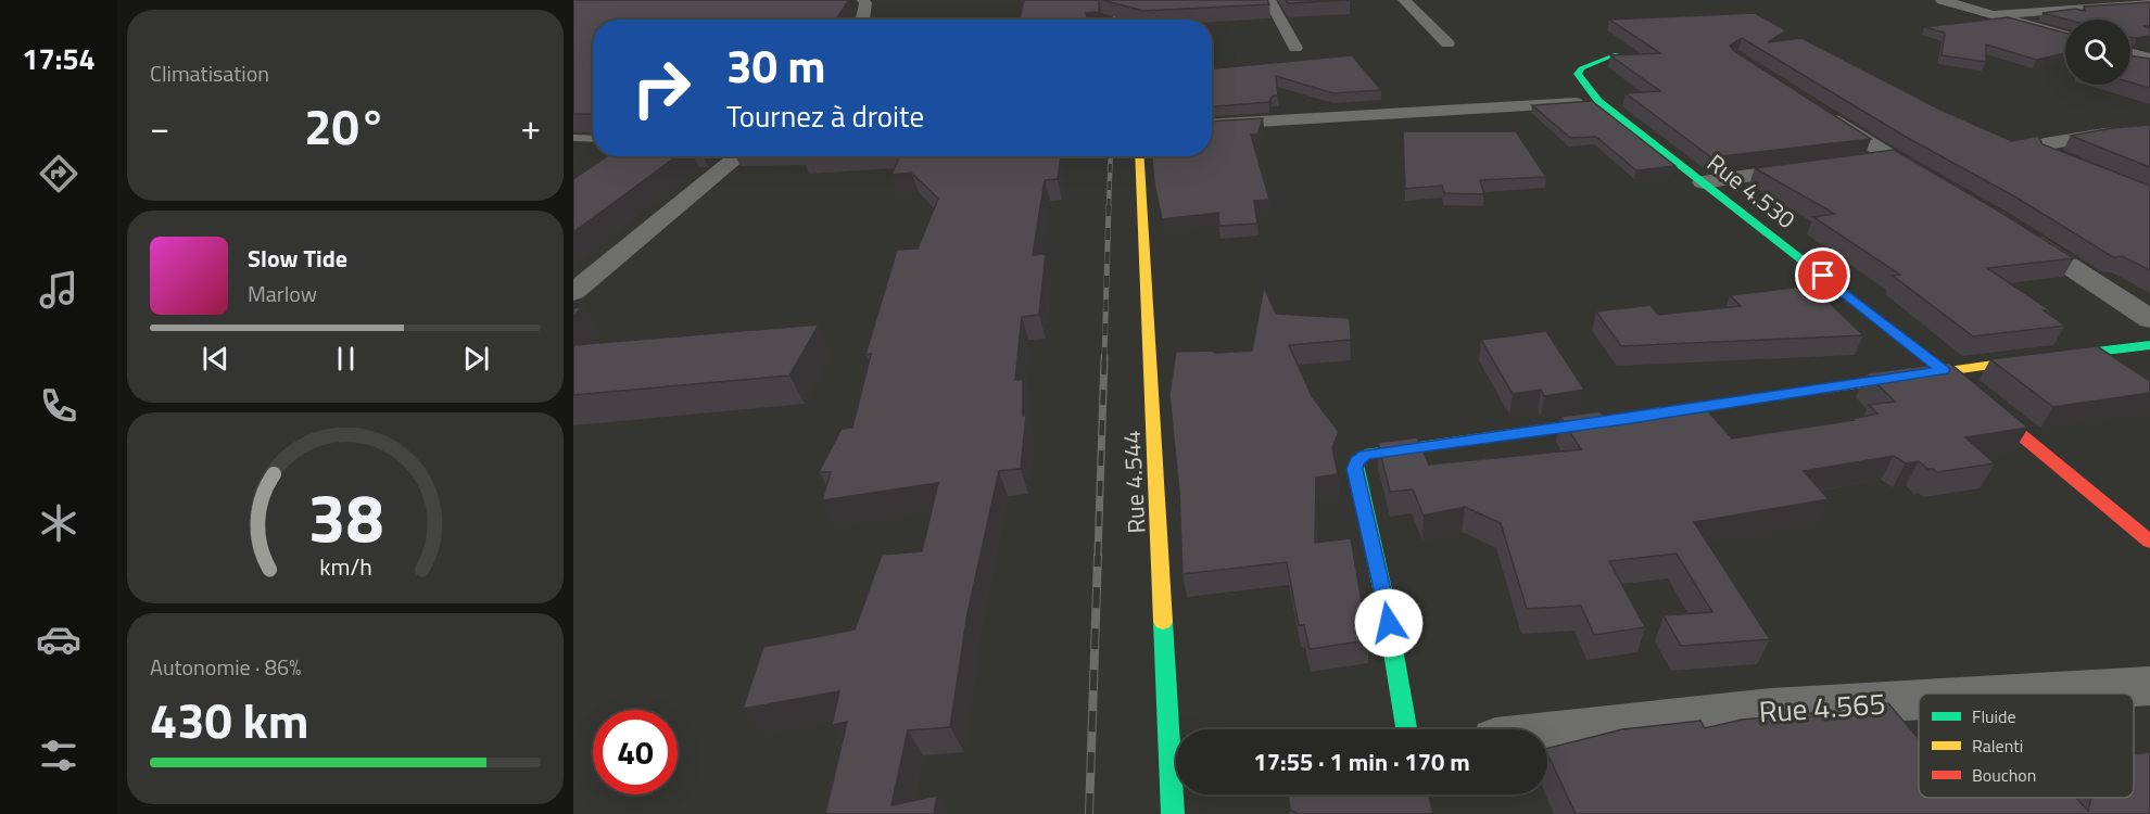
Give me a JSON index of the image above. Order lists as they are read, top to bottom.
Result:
{
  "streets": {
    "street": ["Rue 4.530", "Rue 4.544", "Rue 4.565"]
  },
  "legend": ["Fluide", "Ralenti", "Bouchon"],
  "page": {
    "tabs": "17:54",
    "tile": [
      "Climatisation",
      ["Autonomie · 86%", "430 km"]
    ],
    "turn": ["30 m", "Tournez à droite"],
    "heat": ["−", "20°", "+"],
    "song": ["Slow Tide", "Marlow"],
    "limit": "40",
    "trip": "17:55 · 1 min · 170 m",
    "gauge": ["38", "km/h"]
  }
}
